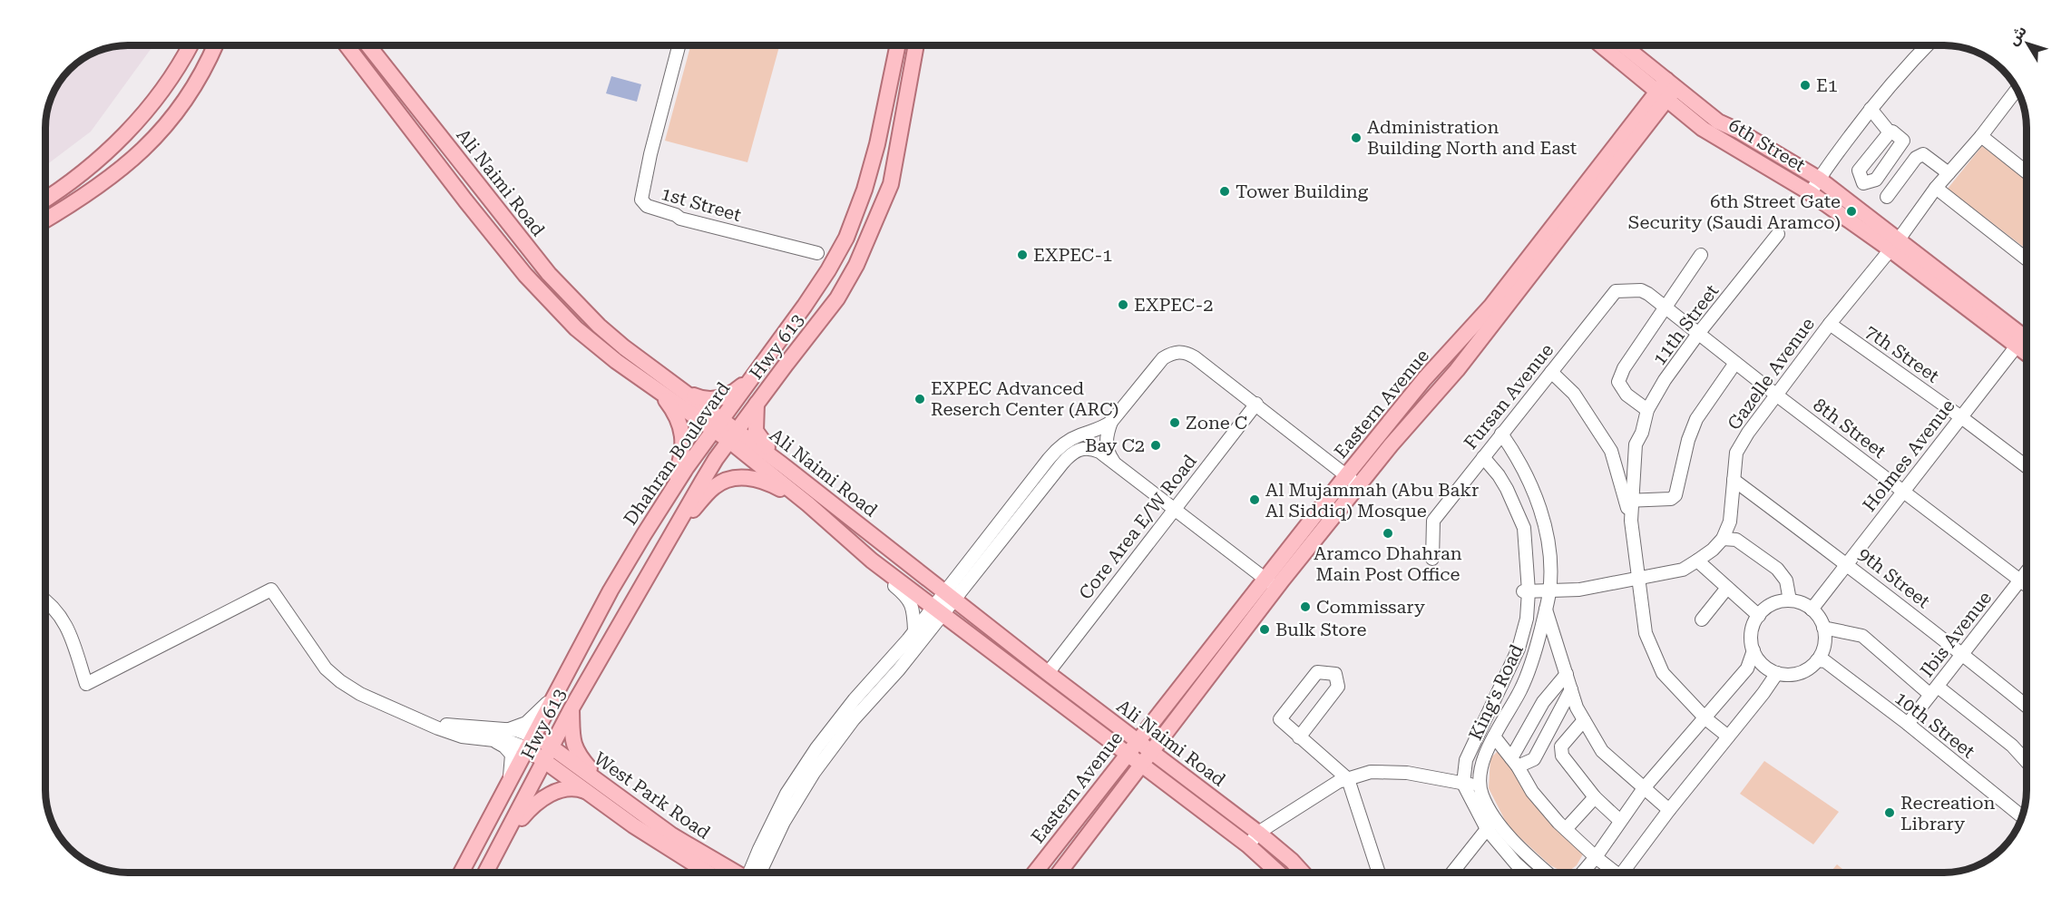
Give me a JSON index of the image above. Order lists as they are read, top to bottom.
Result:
{
  "streets": {
    "main road": [
      "6th Street",
      "Ali Naimi Road",
      "Hwy 613",
      "Eastern Avenue",
      "Dhahran Boulevard",
      "West Park Road"
    ],
    "street": [
      "1st Street",
      "11th Street",
      "7th Street",
      "Gazelle Avenue",
      "Fursan Avenue",
      "8th Street",
      "Holmes Avenue",
      "Core Area E/W Road",
      "9th Street",
      "Ibis Avenue",
      "King's Road",
      "10th Street"
    ]
  },
  "crossings": [
    ["6th Street", "Gazelle Avenue"],
    ["6th Street", "Eastern Avenue"],
    ["6th Street", "Holmes Avenue"],
    ["Ali Naimi Road", "Hwy 613"],
    ["Ali Naimi Road", "Eastern Avenue"],
    ["Ali Naimi Road", "Dhahran Boulevard"],
    ["Ali Naimi Road", "Core Area E/W Road"],
    ["11th Street", "Fursan Avenue"],
    ["11th Street", "8th Street"],
    ["Hwy 613", "West Park Road"],
    ["7th Street", "Gazelle Avenue"],
    ["7th Street", "Holmes Avenue"],
    ["Gazelle Avenue", "8th Street"],
    ["Gazelle Avenue", "9th Street"],
    ["Fursan Avenue", "8th Street"],
    ["Fursan Avenue", "King's Road"],
    ["8th Street", "Holmes Avenue"],
    ["8th Street", "Ibis Avenue"],
    ["Dhahran Boulevard", "West Park Road"],
    ["Holmes Avenue", "9th Street"],
    ["Holmes Avenue", "10th Street"],
    ["9th Street", "Ibis Avenue"],
    ["Ibis Avenue", "10th Street"]
  ],
  "places": [
    "E1",
    "Administration Building North and East",
    "Tower Building",
    "6th Street Gate Security (Saudi Aramco)",
    "EXPEC-1",
    "EXPEC-2",
    "EXPEC Advanced Reserch Center (ARC)",
    "Zone C",
    "Bay C2",
    "Al Mujammah (Abu Bakr Al Siddiq) Mosque",
    "Aramco Dhahran Main Post Office",
    "Commissary",
    "Bulk Store",
    "Recreation Library"
  ],
  "north": "top left"
}
